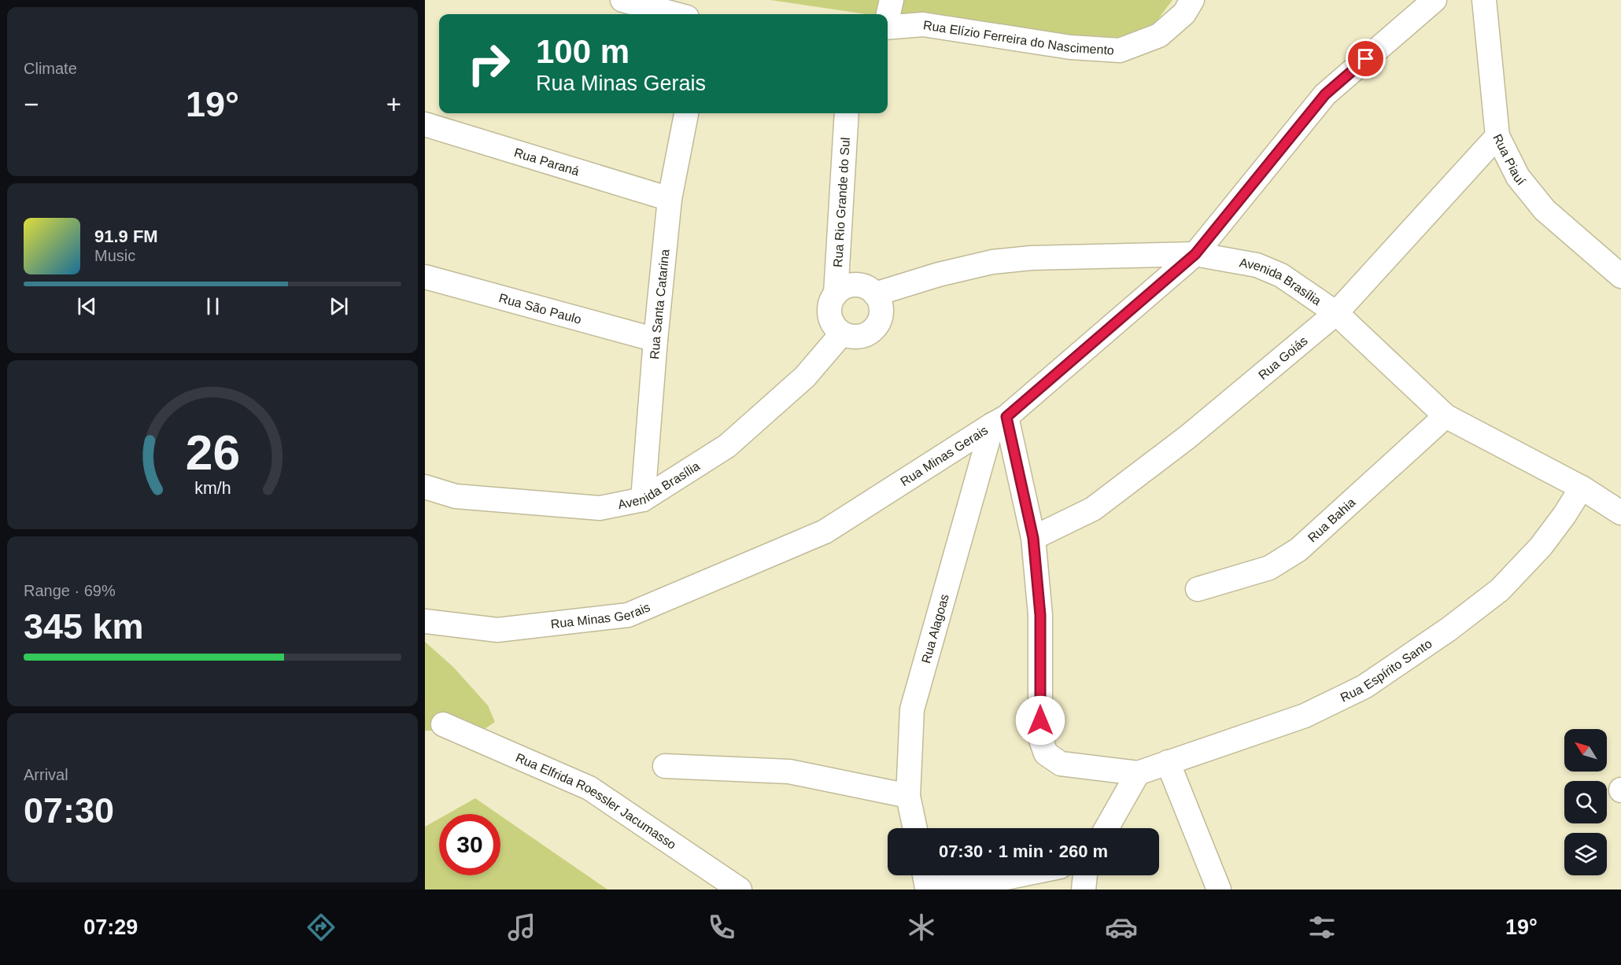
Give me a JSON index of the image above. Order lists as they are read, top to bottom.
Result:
{
  "streets": {
    "street": [
      "Rua Elízio Ferreira do Nascimento",
      "Rua Piauí",
      "Rua Paraná",
      "Rua Rio Grande do Sul",
      "Avenida Brasília",
      "Rua Santa Catarina",
      "Rua São Paulo",
      "Rua Goiás",
      "Rua Minas Gerais",
      "Rua Bahia",
      "Rua Alagoas",
      "Rua Espírito Santo",
      "Rua Elfrida Roessler Jacumasso"
    ]
  },
  "crossings": [
    ["Rua Piauí", "Rua Goiás"],
    ["Rua Paraná", "Rua Santa Catarina"],
    ["Rua Rio Grande do Sul", "Avenida Brasília"],
    ["Avenida Brasília", "Rua Santa Catarina"],
    ["Avenida Brasília", "Rua Goiás"],
    ["Avenida Brasília", "Rua Minas Gerais"],
    ["Avenida Brasília", "Rua Bahia"],
    ["Avenida Brasília", "Rua Espírito Santo"],
    ["Rua Santa Catarina", "Rua São Paulo"],
    ["Rua Goiás", "Rua Espírito Santo"],
    ["Rua Minas Gerais", "Rua Alagoas"],
    ["Rua Minas Gerais", "Rua Espírito Santo"],
    ["Rua Alagoas", "Rua Espírito Santo"]
  ],
  "north": "top left",
  "page": {
    "tile": [
      "Climate",
      ["Range · 69%", "345 km"],
      ["Arrival", "07:30"]
    ],
    "turn": ["100 m", "Rua Minas Gerais"],
    "heat": ["−", "19°", "+"],
    "song": ["91.9 FM", "Music"],
    "limit": "30",
    "trip": "07:30 · 1 min · 260 m",
    "tabs": ["07:29", "19°"],
    "gauge": ["26", "km/h"]
  }
}
